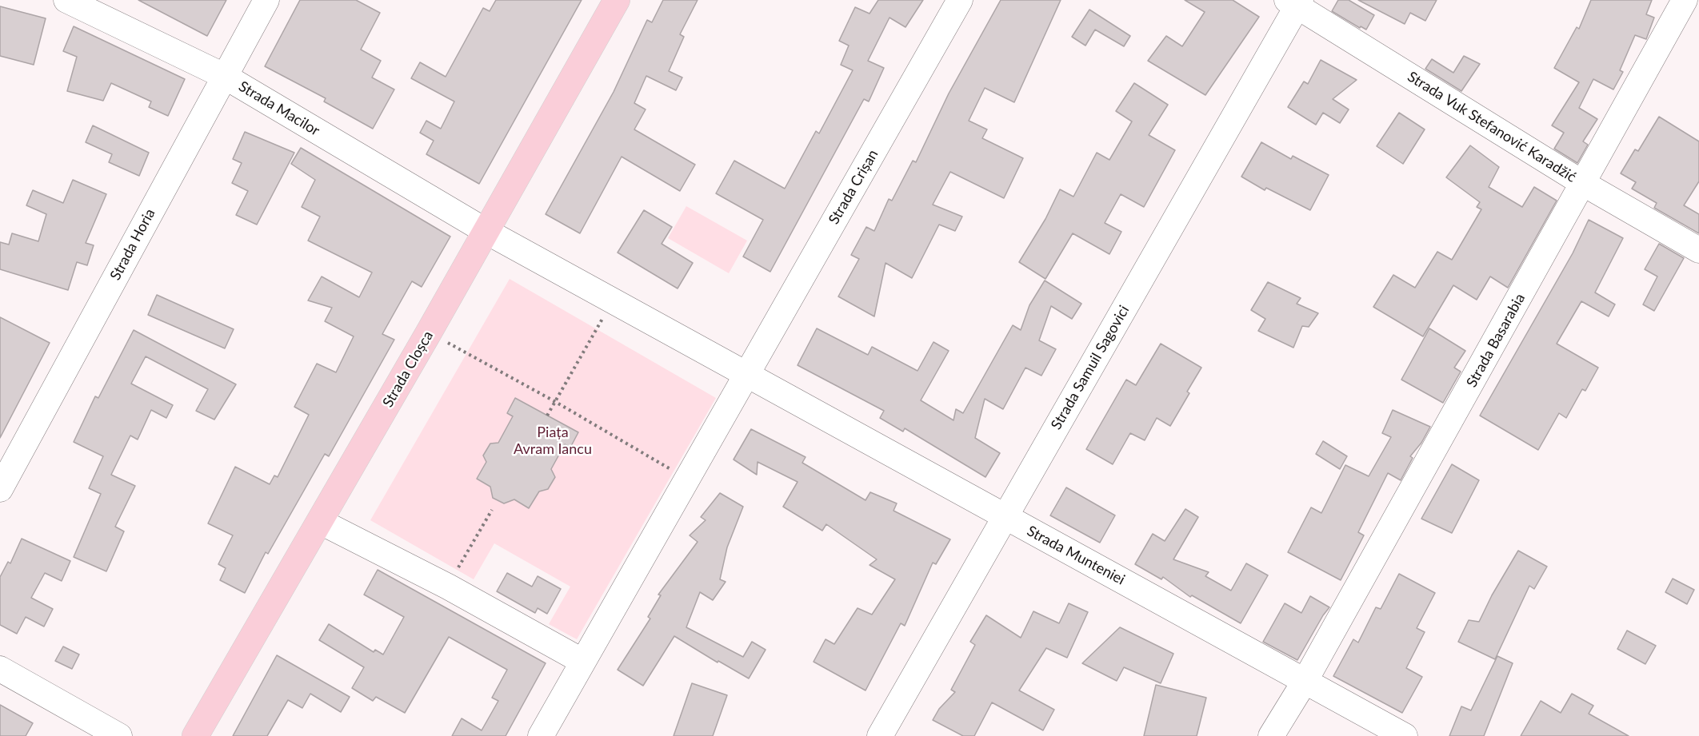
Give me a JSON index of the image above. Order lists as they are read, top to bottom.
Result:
{
  "streets": {
    "main road": ["Strada Cloșca"],
    "street": [
      "Strada Macilor",
      "Strada Vuk Stefanović Karadžić",
      "Strada Crișan",
      "Strada Horia",
      "Strada Basarabia",
      "Strada Samuil Sagovici",
      "Strada Munteniei"
    ]
  },
  "crossings": [
    ["Strada Macilor", "Strada Horia"],
    ["Strada Macilor", "Strada Cloșca"],
    ["Strada Vuk Stefanović Karadžić", "Strada Basarabia"],
    ["Strada Vuk Stefanović Karadžić", "Strada Samuil Sagovici"],
    ["Strada Crișan", "Strada Munteniei"],
    ["Strada Basarabia", "Strada Munteniei"],
    ["Strada Samuil Sagovici", "Strada Munteniei"]
  ],
  "parks": ["Piața Avram Iancu"]
}
